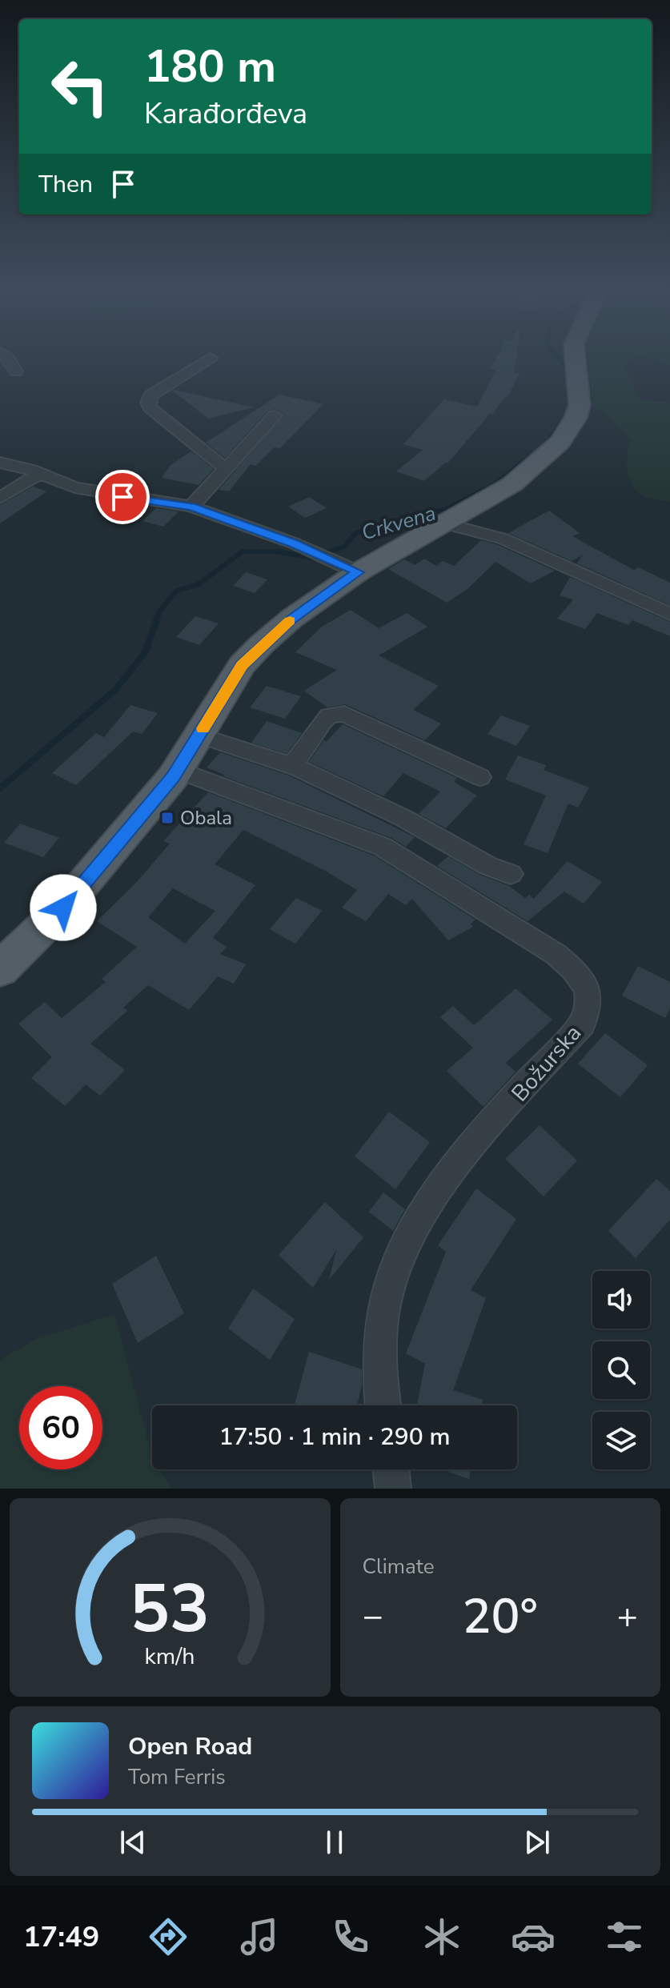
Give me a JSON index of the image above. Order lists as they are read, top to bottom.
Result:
{
  "streets": {
    "street": ["Božurska"]
  },
  "water": ["Crkvena"],
  "places": {
    "transit": ["Obala"]
  },
  "page": {
    "turn": ["180 m", "Karađorđeva"],
    "then": "Then",
    "limit": "60",
    "trip": "17:50 · 1 min · 290 m",
    "tile": "Climate",
    "heat": ["−", "20°", "+"],
    "song": ["Open Road", "Tom Ferris"],
    "tabs": "17:49",
    "gauge": ["53", "km/h"]
  }
}
